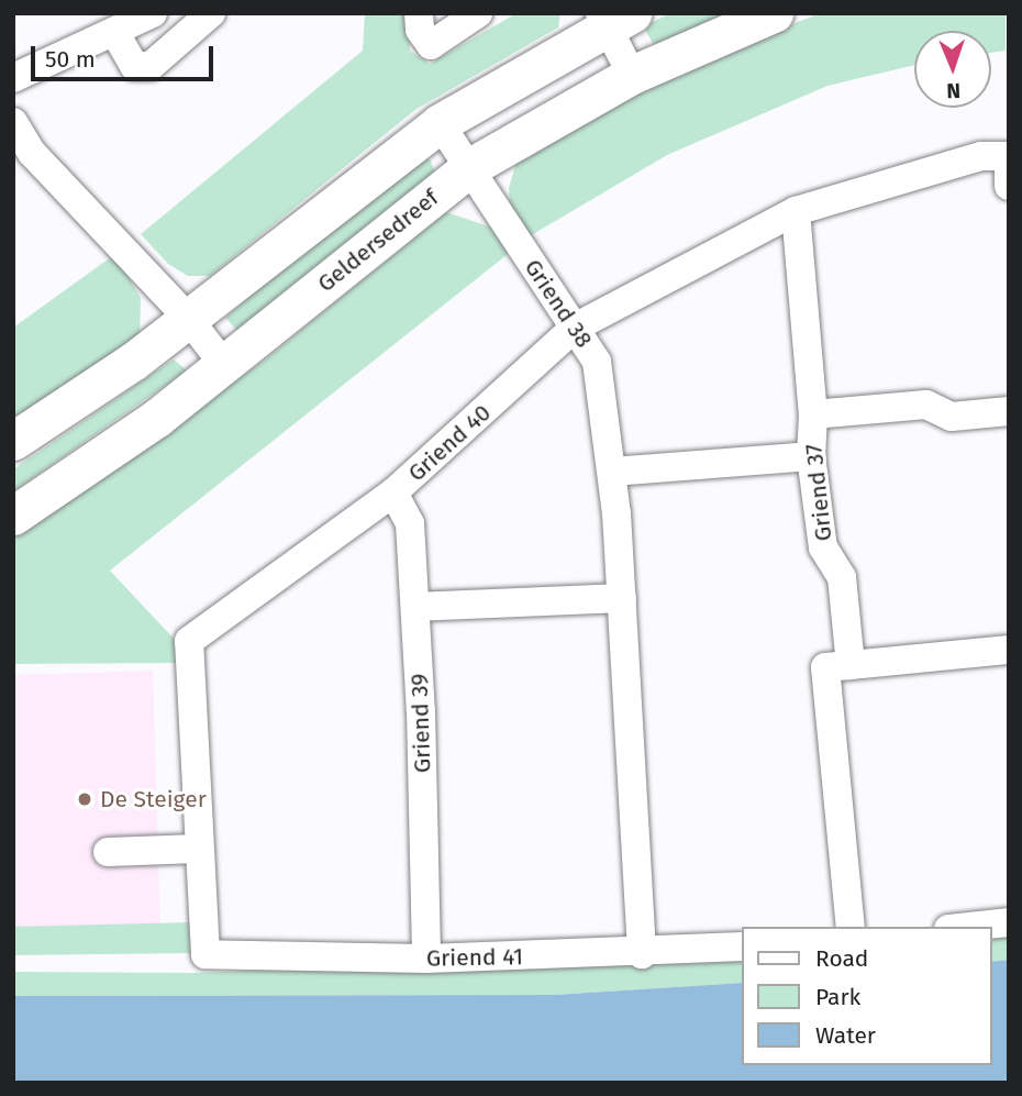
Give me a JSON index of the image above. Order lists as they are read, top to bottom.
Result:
{
  "streets": {
    "main road": ["Geldersedreef"],
    "street": [
      "Griend 38",
      "Griend 40",
      "Griend 37",
      "Griend 39",
      "Griend 41"
    ]
  },
  "crossings": [
    ["Geldersedreef", "Griend 38"],
    ["Griend 38", "Griend 40"],
    ["Griend 38", "Griend 41"],
    ["Griend 40", "Griend 37"],
    ["Griend 40", "Griend 39"],
    ["Griend 40", "Griend 41"],
    ["Griend 39", "Griend 41"]
  ],
  "places": ["De Steiger"],
  "legend": ["Road", "Park", "Water"],
  "scale_bar": "50 m",
  "north": "bottom"
}
